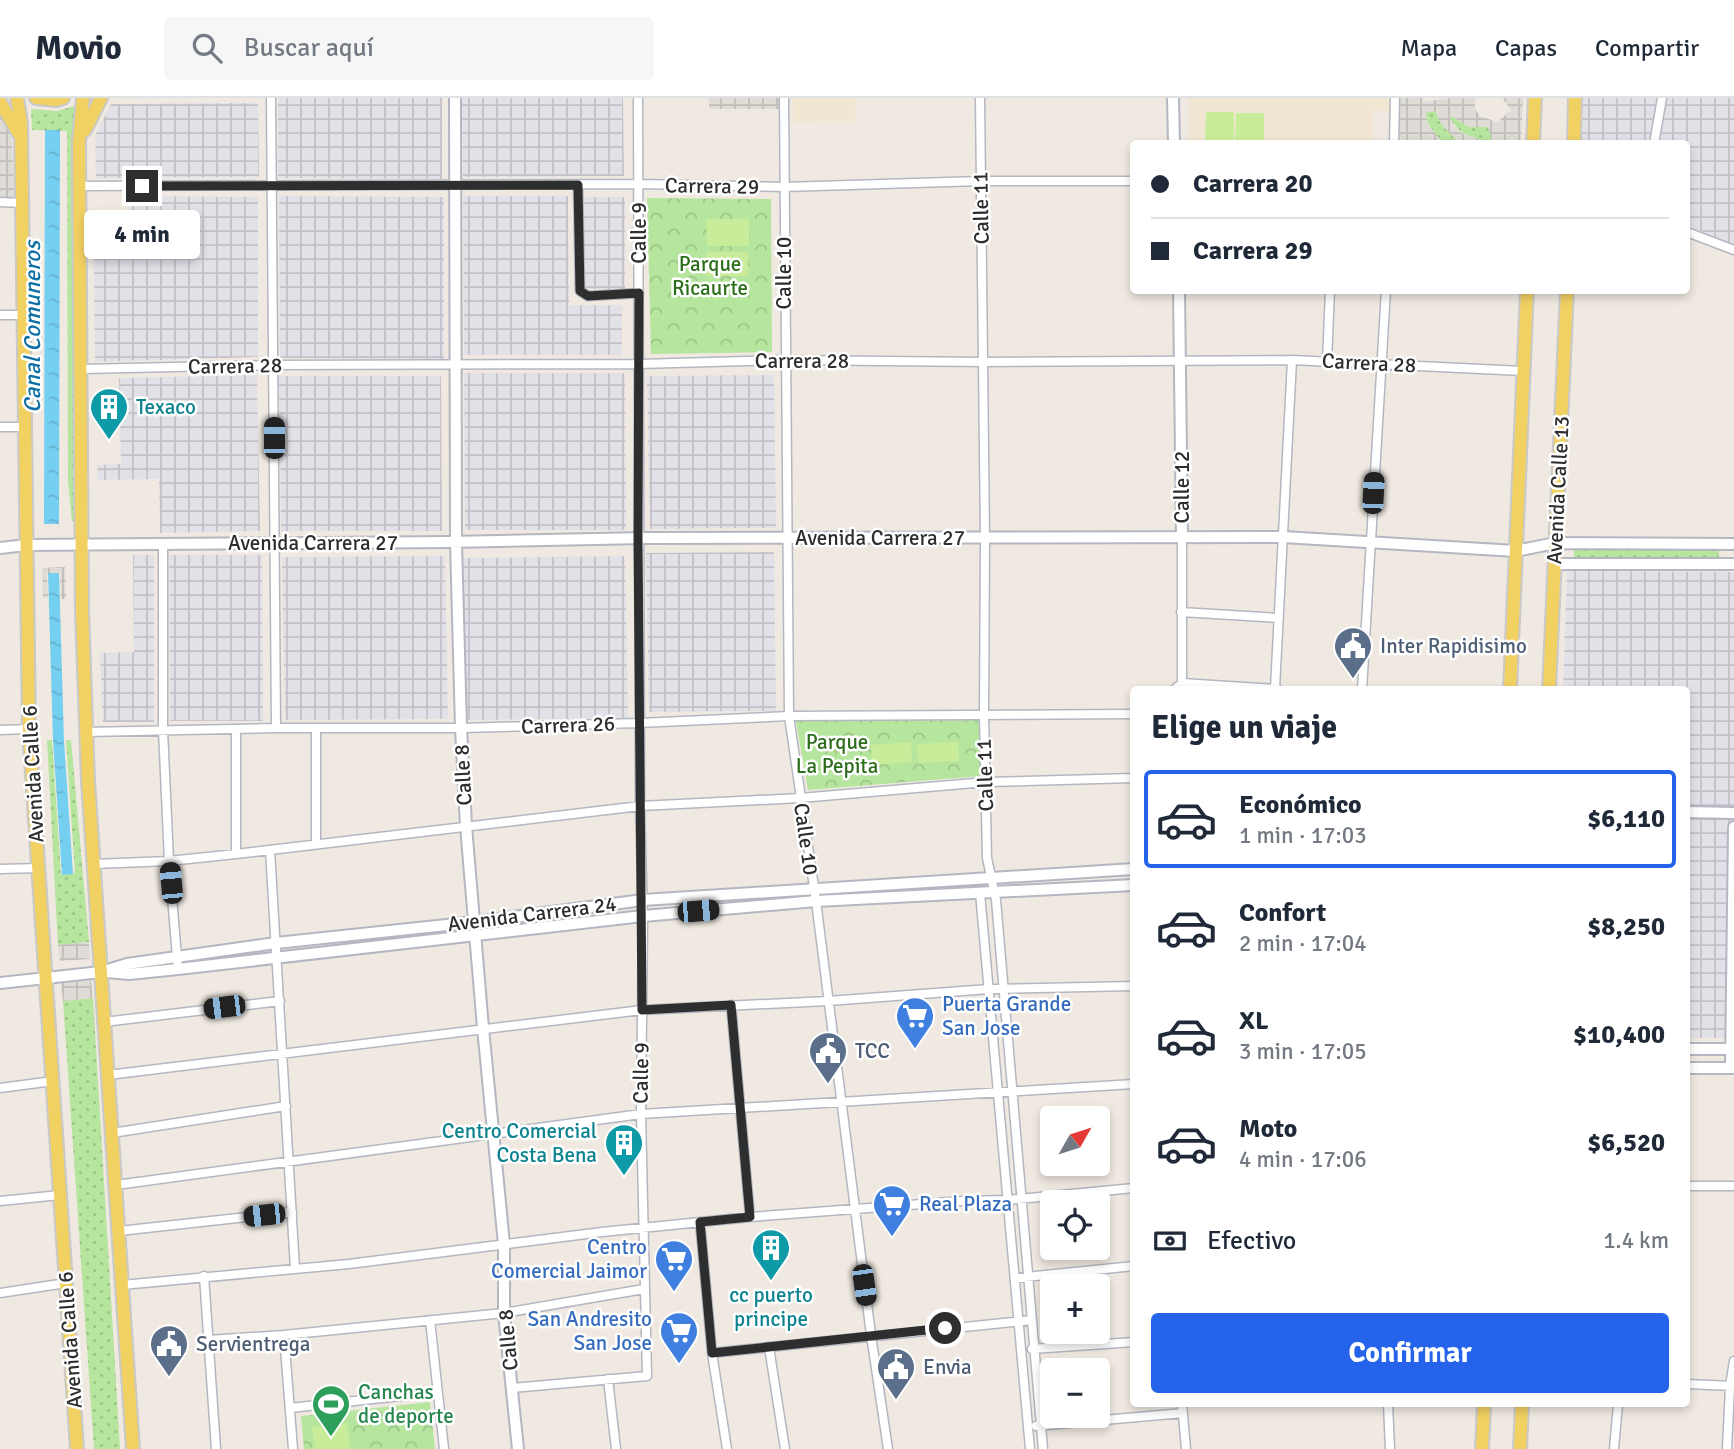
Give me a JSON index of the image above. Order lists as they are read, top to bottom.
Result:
{
  "streets": {
    "main road": [
      "Calle 12",
      "Avenida Calle 13",
      "Avenida Carrera 27",
      "Avenida Calle 6",
      "Calle 8",
      "Avenida Carrera 24"
    ],
    "street": [
      "Carrera 29",
      "Calle 11",
      "Calle 9",
      "Calle 10",
      "Carrera 28",
      "Carrera 26"
    ]
  },
  "crossings": [
    ["Carrera 29", "Calle 11"],
    ["Carrera 29", "Calle 9"],
    ["Carrera 29", "Calle 10"],
    ["Carrera 29", "Calle 8"],
    ["Calle 11", "Carrera 28"],
    ["Calle 11", "Avenida Carrera 27"],
    ["Calle 11", "Carrera 26"],
    ["Calle 11", "Avenida Carrera 24"],
    ["Calle 9", "Carrera 28"],
    ["Calle 9", "Avenida Carrera 27"],
    ["Calle 9", "Carrera 26"],
    ["Calle 9", "Avenida Carrera 24"],
    ["Calle 10", "Carrera 28"],
    ["Calle 10", "Avenida Carrera 27"],
    ["Calle 10", "Carrera 26"],
    ["Calle 10", "Avenida Carrera 24"],
    ["Carrera 28", "Calle 12"],
    ["Carrera 28", "Avenida Calle 13"],
    ["Carrera 28", "Calle 8"],
    ["Calle 12", "Avenida Carrera 27"],
    ["Avenida Calle 13", "Avenida Carrera 27"],
    ["Avenida Carrera 27", "Avenida Calle 6"],
    ["Avenida Carrera 27", "Calle 8"],
    ["Carrera 26", "Calle 8"],
    ["Avenida Calle 6", "Avenida Carrera 24"],
    ["Calle 8", "Avenida Carrera 24"]
  ],
  "water": ["Canal Comuneros"],
  "parks": ["Parque Ricaurte", "Parque La Pepita"],
  "places": {
    "building": ["Texaco", "Centro Comercial Costa Bena", "cc puerto principe"],
    "public building": [
      "Inter Rapidisimo",
      "TCC",
      "Servientrega",
      "Envia"
    ],
    "supermarket": [
      "Puerta Grande San Jose",
      "Real Plaza",
      "Centro Comercial Jaimor",
      "San Andresito San Jose"
    ],
    "sports": ["Canchas de deporte"]
  },
  "north": "top right",
  "page": {
    "header": "Movio",
    "search": "Buscar aquí",
    "nav": ["Mapa", "Capas", "Compartir"],
    "banner": ["Carrera 20", "Carrera 29"],
    "bubble": "4 min",
    "heading": "Elige un viaje",
    "list": [
      {
        "name": "Económico",
        "note": "1 min · 17:03",
        "value": "$6,110"
      },
      {
        "name": "Confort",
        "note": "2 min · 17:04",
        "value": "$8,250"
      },
      {
        "name": "XL",
        "note": "3 min · 17:05",
        "value": "$10,400"
      },
      {
        "name": "Moto",
        "note": "4 min · 17:06",
        "value": "$6,520"
      }
    ],
    "map_buttons": ["+", "−"],
    "pay": ["Efectivo", "1.4 km"],
    "buttons": "Confirmar"
  }
}
